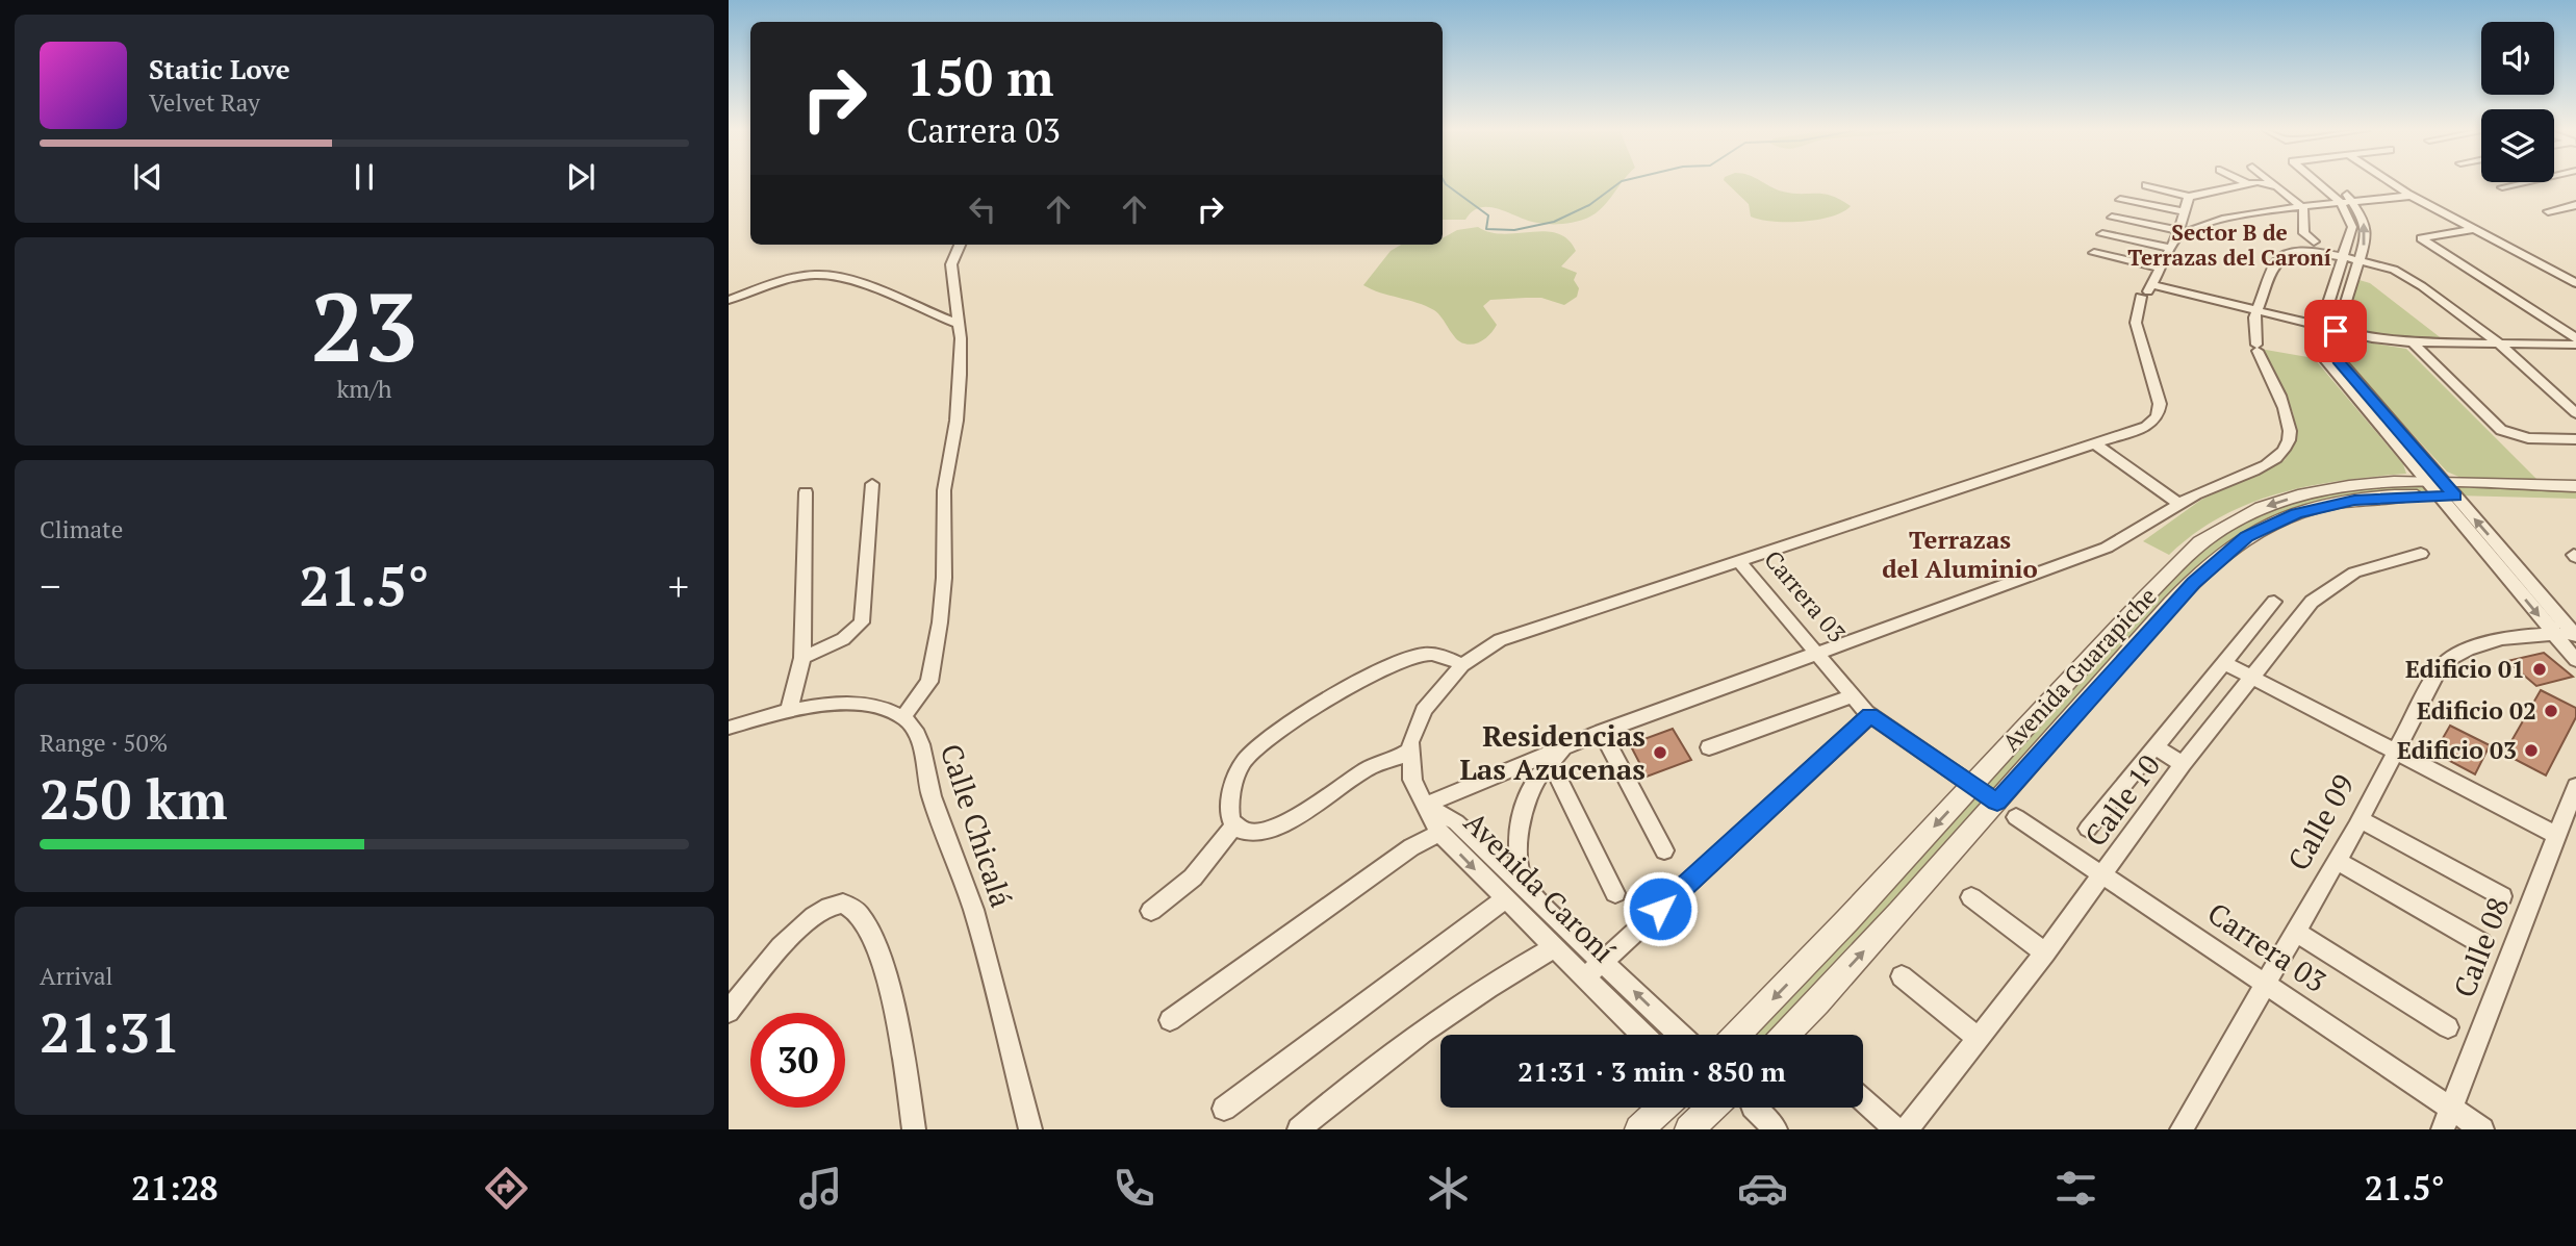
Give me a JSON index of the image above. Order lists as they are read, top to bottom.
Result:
{
  "streets": {
    "street": [
      "Carrera 03",
      "Avenida Guarapiche",
      "Calle 10",
      "Calle 09",
      "Calle Chicalá",
      "Avenida Caroní",
      "Calle 08"
    ]
  },
  "crossings": [
    ["Carrera 03", "Avenida Guarapiche"],
    ["Carrera 03", "Calle 10"],
    ["Carrera 03", "Calle 09"],
    ["Carrera 03", "Calle 08"]
  ],
  "districts": ["Sector B de Terrazas del Caroní", "Terrazas del Aluminio"],
  "places": [
    "Edificio 01",
    "Edificio 02",
    "Edificio 03",
    "Residencias Las Azucenas"
  ],
  "page": {
    "turn": ["150 m", "Carrera 03"],
    "song": ["Static Love", "Velvet Ray"],
    "tile": [
      ["23", "km/h"],
      "Climate",
      ["Range · 50%", "250 km"],
      ["Arrival", "21:31"]
    ],
    "heat": ["−", "21.5°", "+"],
    "limit": "30",
    "trip": "21:31 · 3 min · 850 m",
    "tabs": ["21:28", "21.5°"]
  }
}
